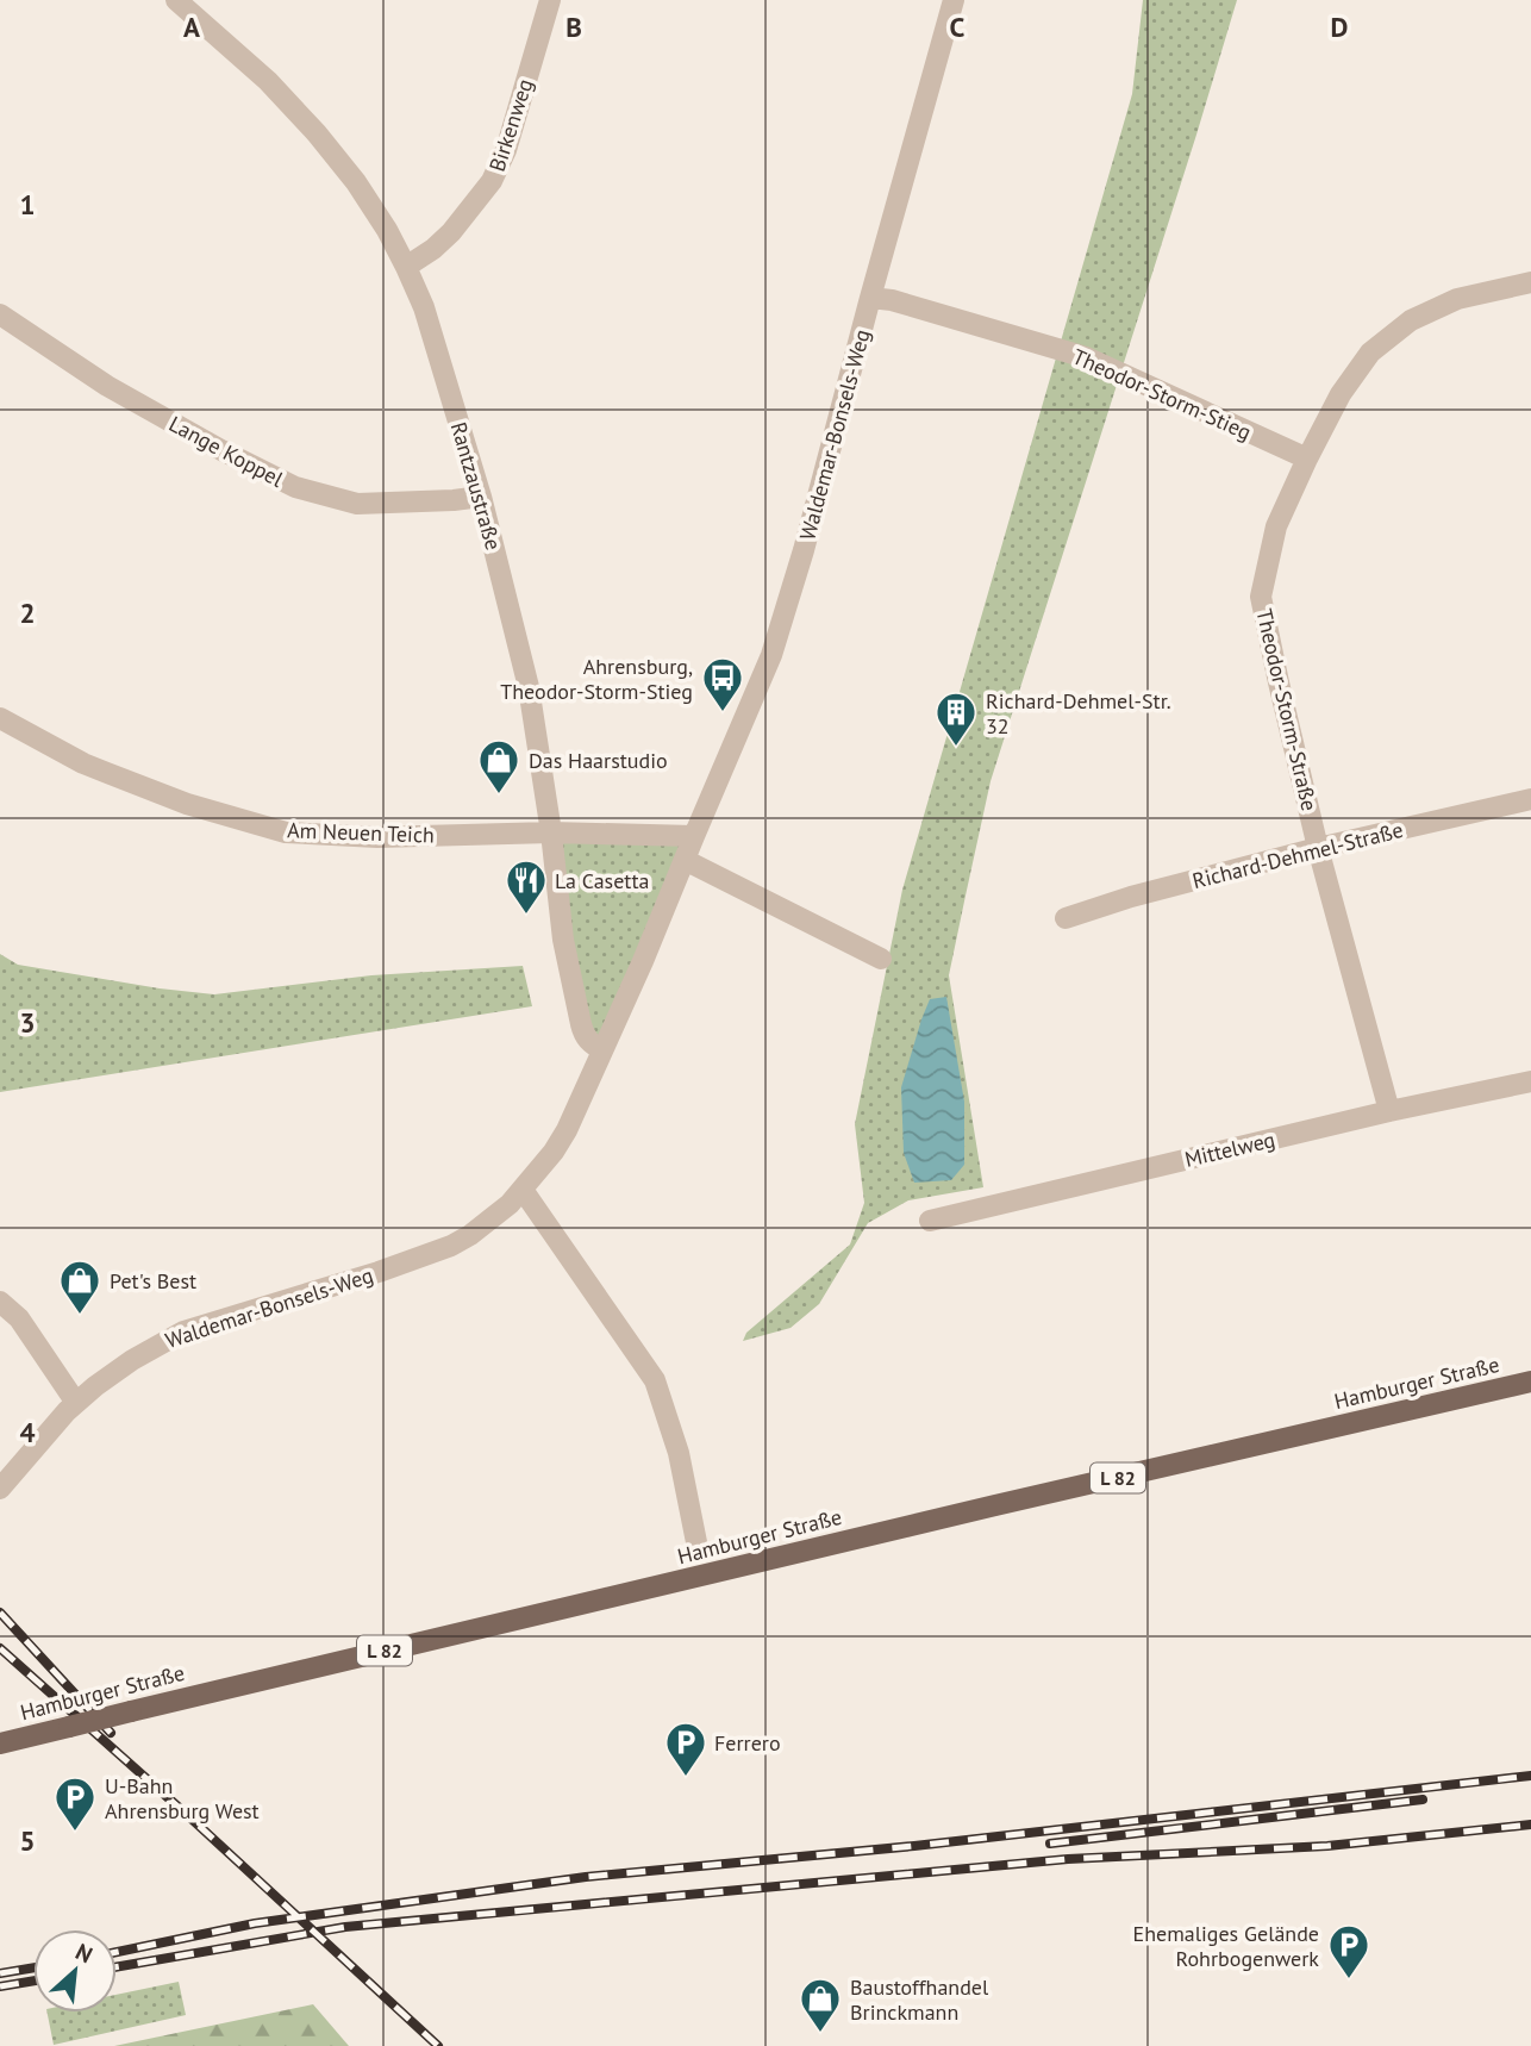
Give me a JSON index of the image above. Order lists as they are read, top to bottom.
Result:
{
  "streets": {
    "main road": ["Hamburger Straße", "L 82"],
    "street": [
      "Birkenweg",
      "Theodor-Storm-Stieg",
      "Waldemar-Bonsels-Weg",
      "Lange Koppel",
      "Rantzaustraße",
      "Theodor-Storm-Straße",
      "Am Neuen Teich",
      "Richard-Dehmel-Straße",
      "Mittelweg"
    ]
  },
  "crossings": [
    ["Birkenweg", "Rantzaustraße"],
    ["Theodor-Storm-Stieg", "Waldemar-Bonsels-Weg"],
    ["Theodor-Storm-Stieg", "Theodor-Storm-Straße"],
    ["Waldemar-Bonsels-Weg", "Rantzaustraße"],
    ["Waldemar-Bonsels-Weg", "Am Neuen Teich"],
    ["Lange Koppel", "Rantzaustraße"],
    ["Rantzaustraße", "Am Neuen Teich"],
    ["Theodor-Storm-Straße", "Richard-Dehmel-Straße"],
    ["Theodor-Storm-Straße", "Mittelweg"]
  ],
  "places": {
    "bus stop": ["Ahrensburg, Theodor-Storm-Stieg"],
    "building": ["Richard-Dehmel-Str. 32"],
    "shop": ["Das Haarstudio", "Pet's Best", "Baustoffhandel Brinckmann"],
    "restaurant": ["La Casetta"],
    "parking": ["Ferrero", "U-Bahn Ahrensburg West", "Ehemaliges Gelände Rohrbogenwerk"]
  },
  "north": "top right",
  "grid": {
    "columns": [
      "A",
      "B",
      "C",
      "D"
    ],
    "rows": [
      "1",
      "2",
      "3",
      "4",
      "5"
    ]
  }
}
